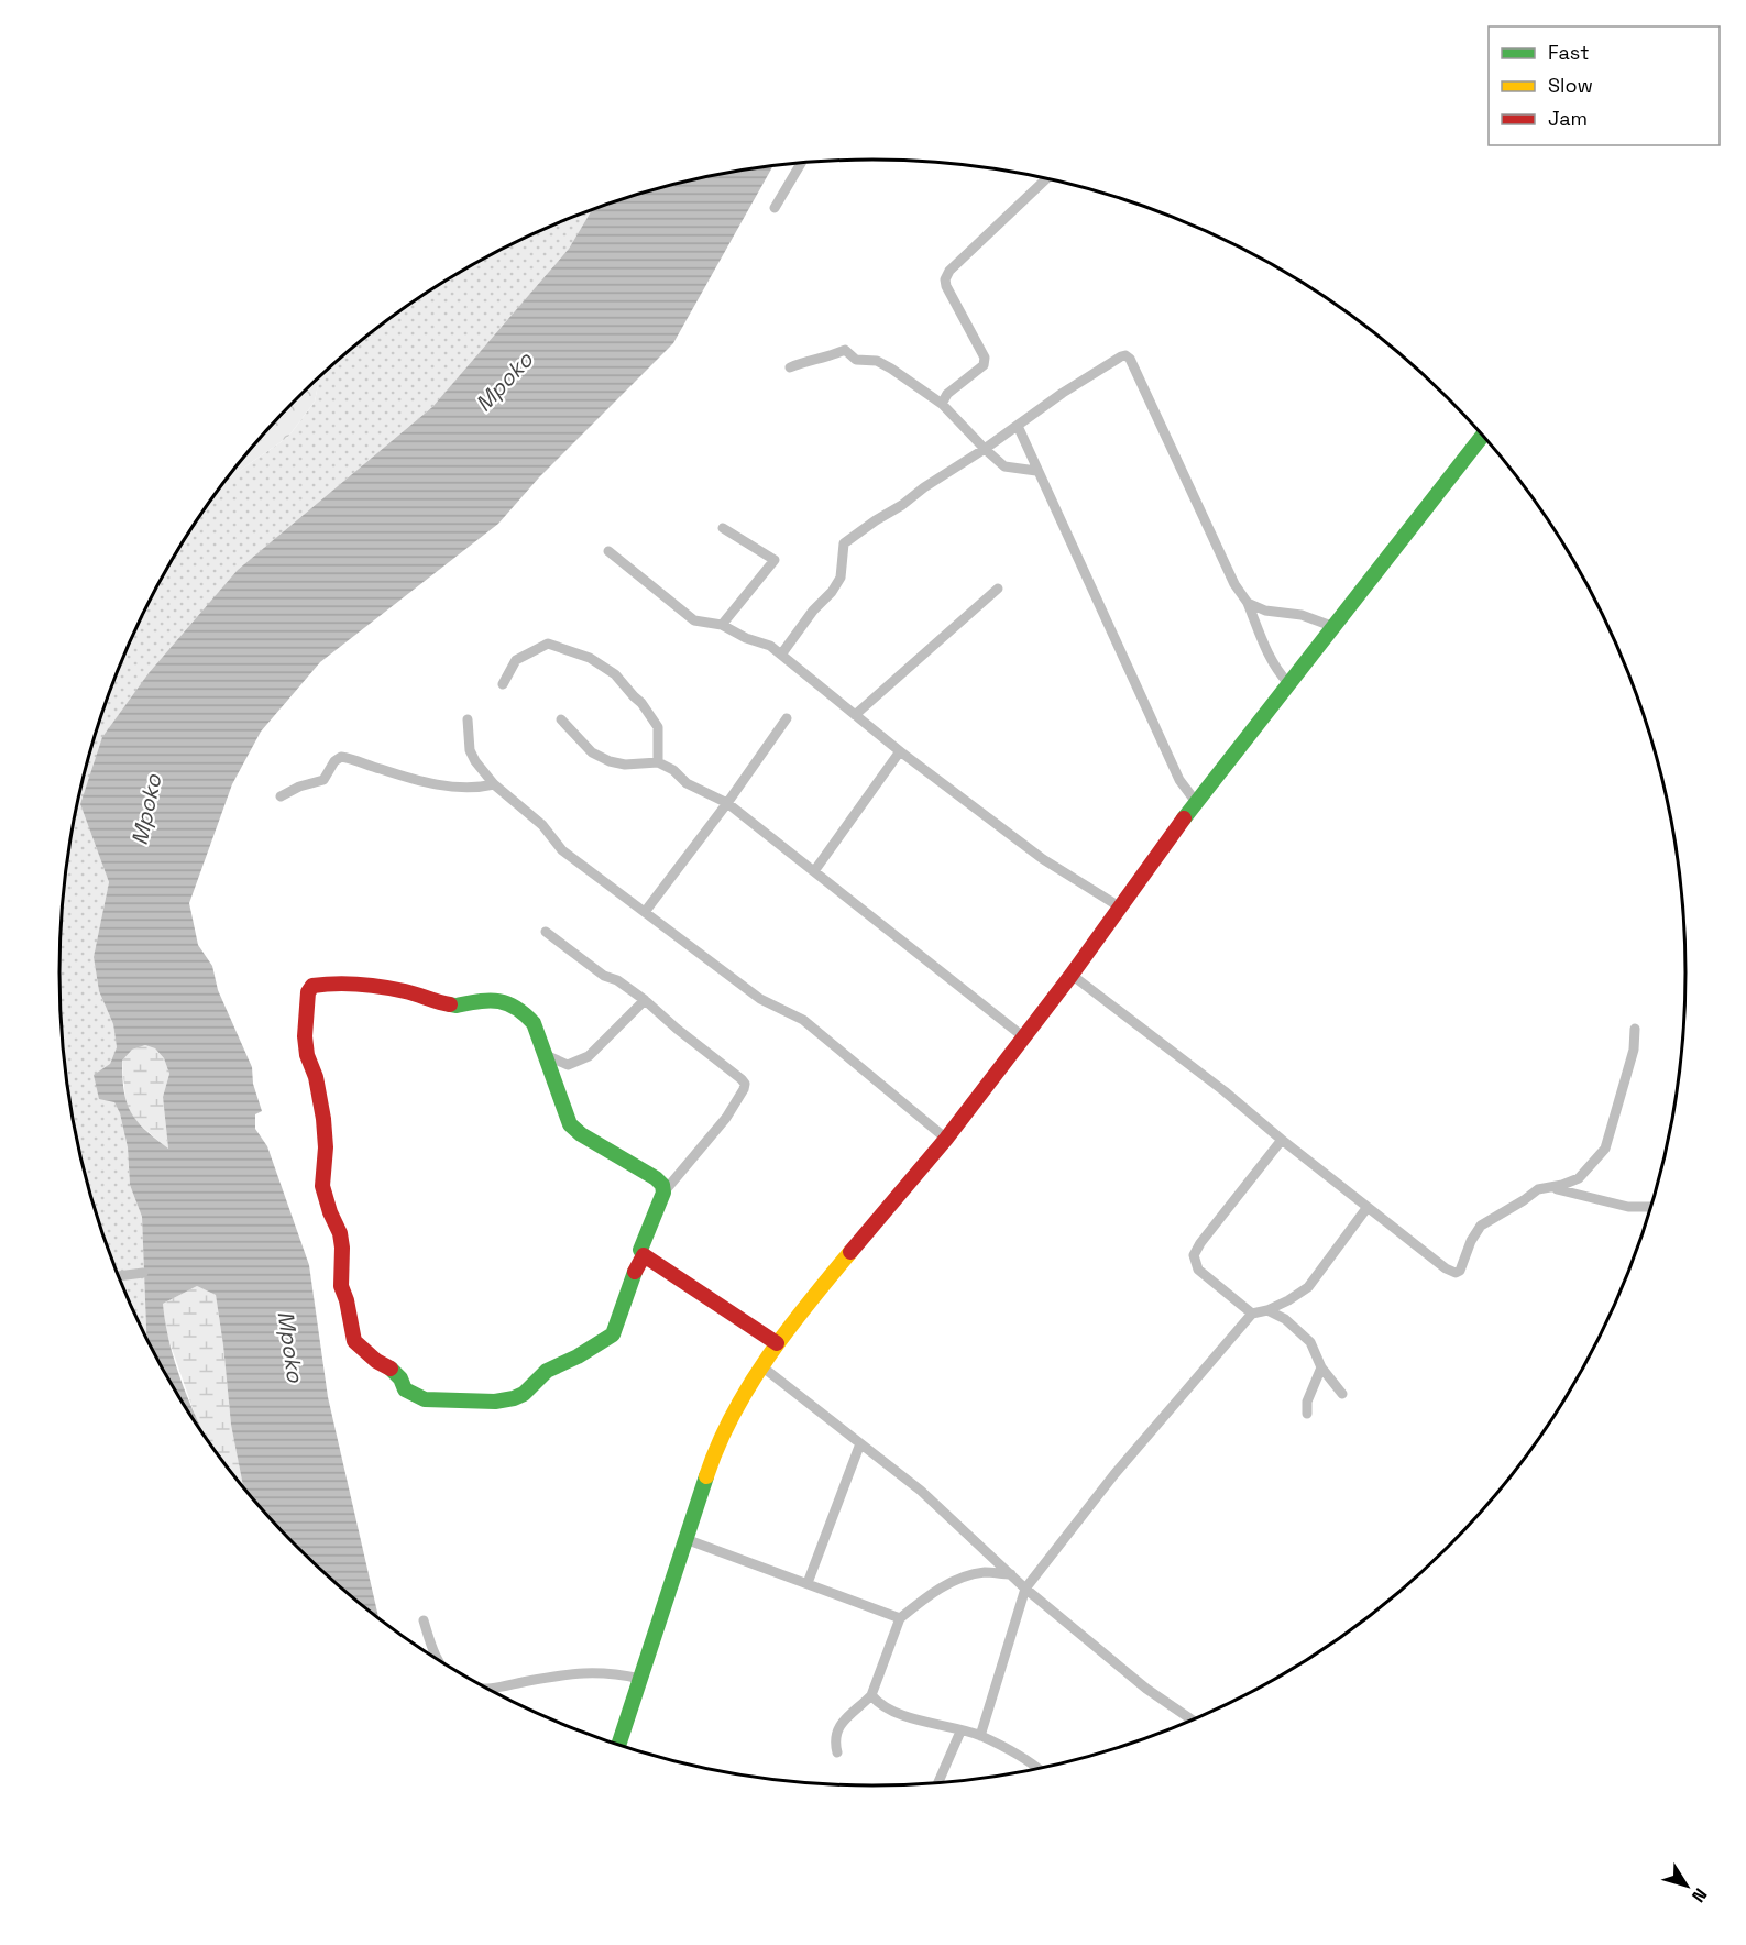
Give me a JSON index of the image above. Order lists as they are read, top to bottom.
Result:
{
  "water": ["Mpoko"],
  "legend": ["Fast", "Slow", "Jam"],
  "north": "bottom right"
}
